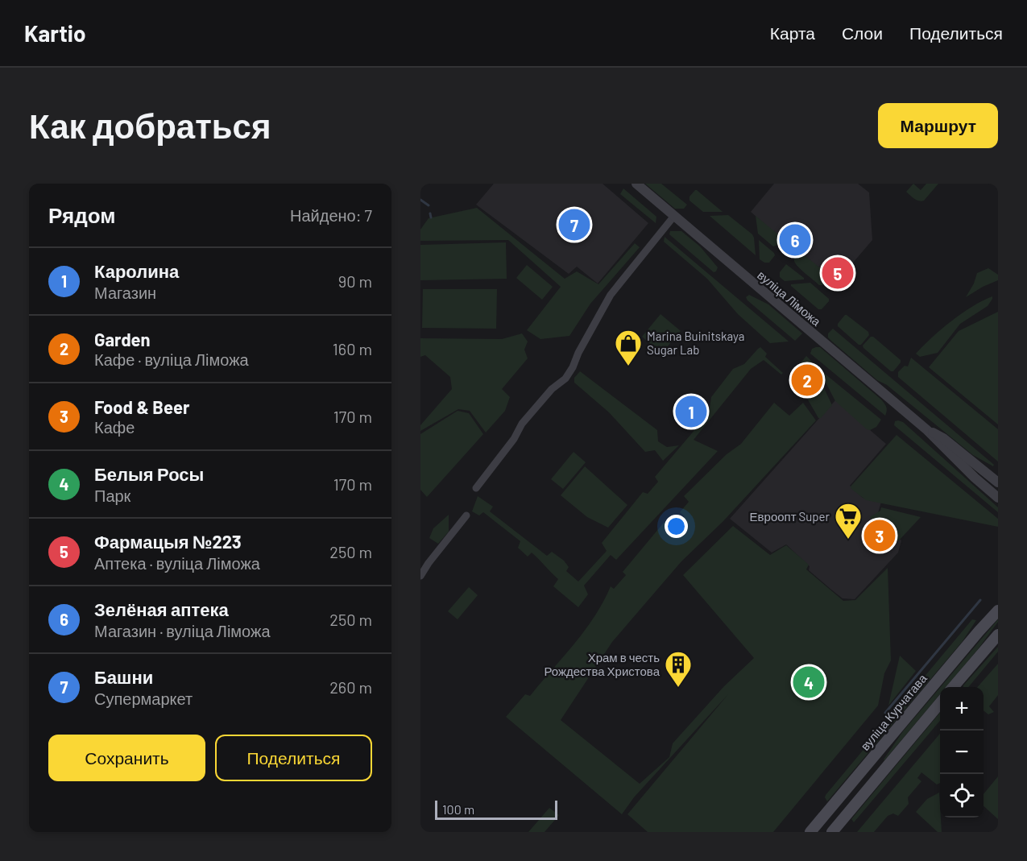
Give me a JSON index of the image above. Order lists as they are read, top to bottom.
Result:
{
  "streets": {
    "main road": ["вуліца Курчатава"],
    "street": ["вуліца Ліможа"]
  },
  "places": {
    "shop": ["Marina Buinitskaya Sugar Lab"],
    "supermarket": ["Евроопт Super"],
    "building": ["Храм в честь Рождества Христова"]
  },
  "scale_bar": "100 m",
  "page": {
    "header": "Kartio",
    "nav": ["Карта", "Слои", "Поделиться"],
    "buttons": [
      "Маршрут",
      ["Сохранить", "Поделиться"]
    ],
    "title": "Как добраться",
    "heading": ["Рядом", "Найдено: 7"],
    "pins": [
      "7",
      "6",
      "5",
      "2",
      "1",
      "3",
      "4"
    ],
    "list": [
      {
        "mark": "1",
        "name": "Каролина",
        "note": "Магазин",
        "value": "90 m"
      },
      {
        "mark": "2",
        "name": "Garden",
        "note": "Кафе · вуліца Ліможа",
        "value": "160 m"
      },
      {
        "mark": "3",
        "name": "Food & Beer",
        "note": "Кафе",
        "value": "170 m"
      },
      {
        "mark": "4",
        "name": "Белыя Росы",
        "note": "Парк",
        "value": "170 m"
      },
      {
        "mark": "5",
        "name": "Фармацыя №223",
        "note": "Аптека · вуліца Ліможа",
        "value": "250 m"
      },
      {
        "mark": "6",
        "name": "Зелёная аптека",
        "note": "Магазин · вуліца Ліможа",
        "value": "250 m"
      },
      {
        "mark": "7",
        "name": "Башни",
        "note": "Супермаркет",
        "value": "260 m"
      }
    ],
    "map_buttons": ["+", "−"],
    "scale": "100 m"
  }
}
